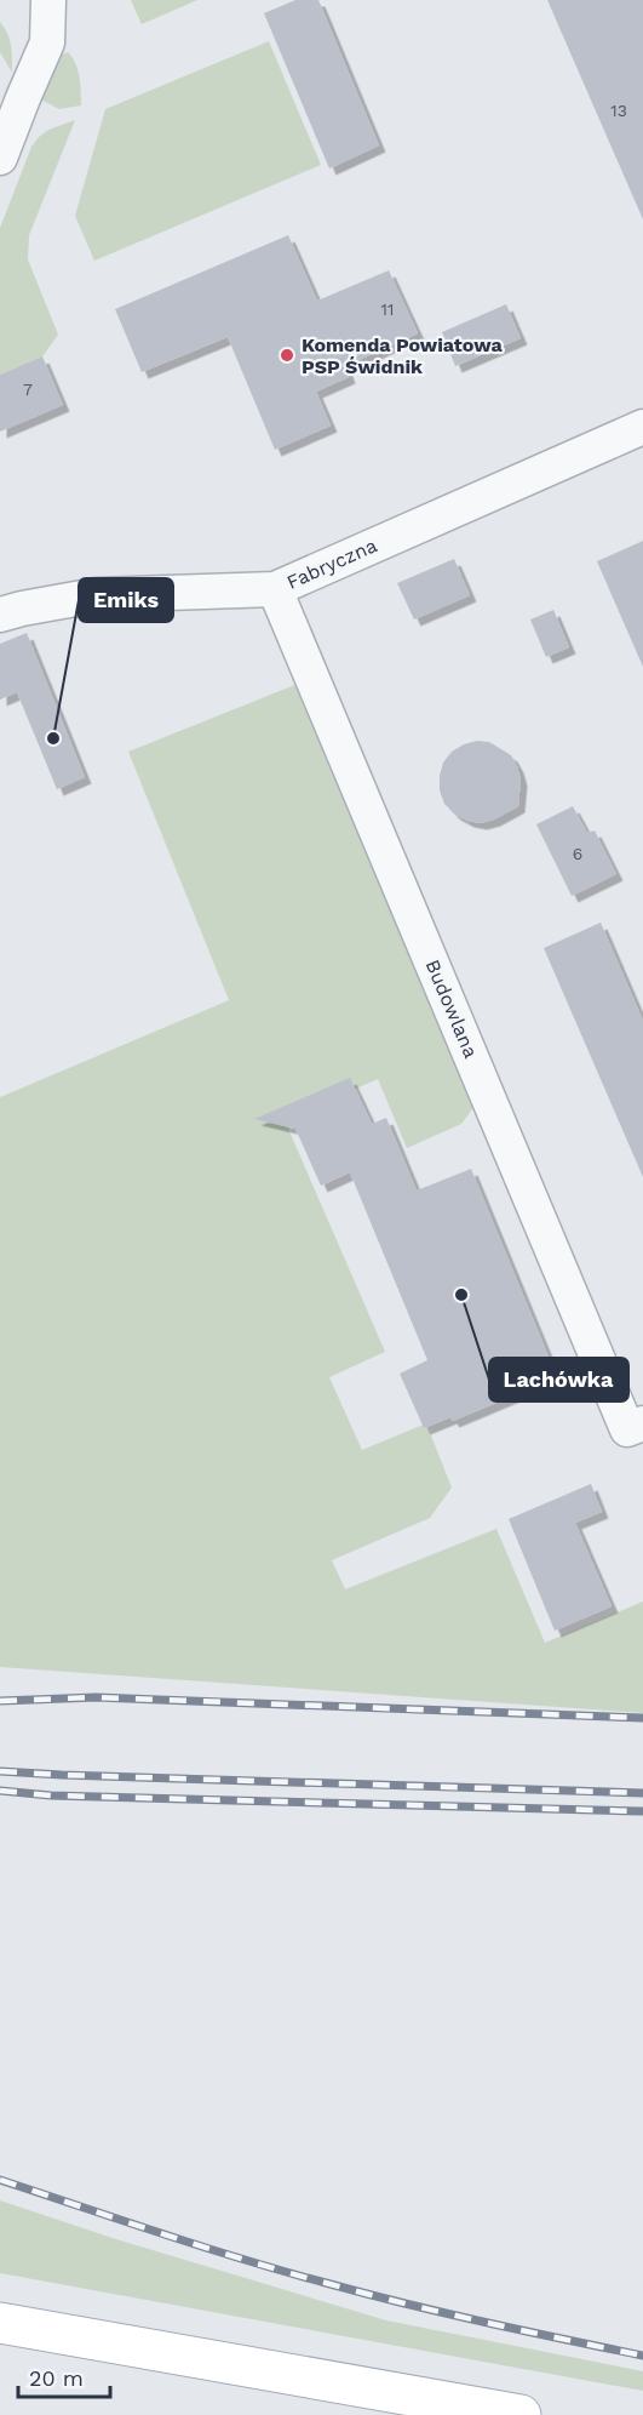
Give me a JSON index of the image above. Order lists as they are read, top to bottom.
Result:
{
  "streets": {
    "street": ["Fabryczna", "Budowlana"]
  },
  "crossings": [
    ["Fabryczna", "Budowlana"]
  ],
  "places": ["Komenda Powiatowa PSP Świdnik", "Emiks", "Lachówka"],
  "house_numbers": [
    "13",
    "11",
    "7",
    "6"
  ],
  "scale_bar": "20 m"
}
